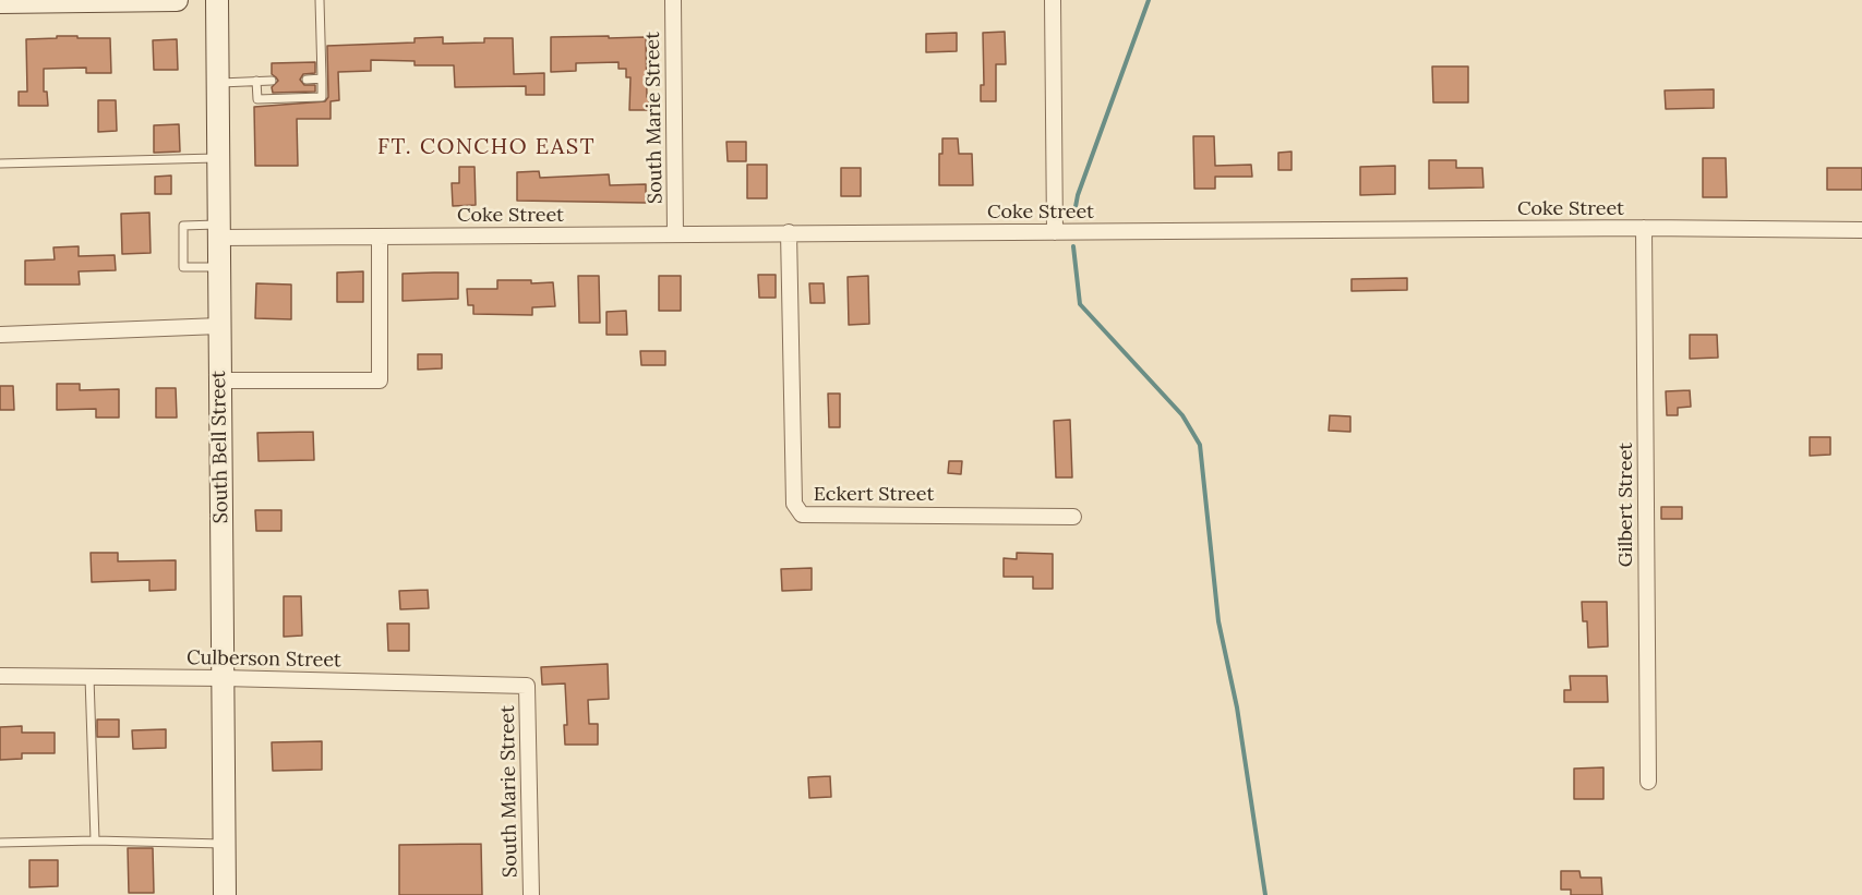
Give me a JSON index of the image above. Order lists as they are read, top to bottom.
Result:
{
  "streets": {
    "main road": ["South Bell Street"],
    "street": [
      "South Marie Street",
      "Coke Street",
      "Eckert Street",
      "Gilbert Street",
      "Culberson Street"
    ]
  },
  "crossings": [
    ["South Marie Street", "Coke Street"],
    ["South Marie Street", "Culberson Street"],
    ["Coke Street", "South Bell Street"],
    ["Coke Street", "Eckert Street"],
    ["Coke Street", "Gilbert Street"],
    ["South Bell Street", "Culberson Street"]
  ],
  "districts": ["FT. CONCHO EAST"]
}
